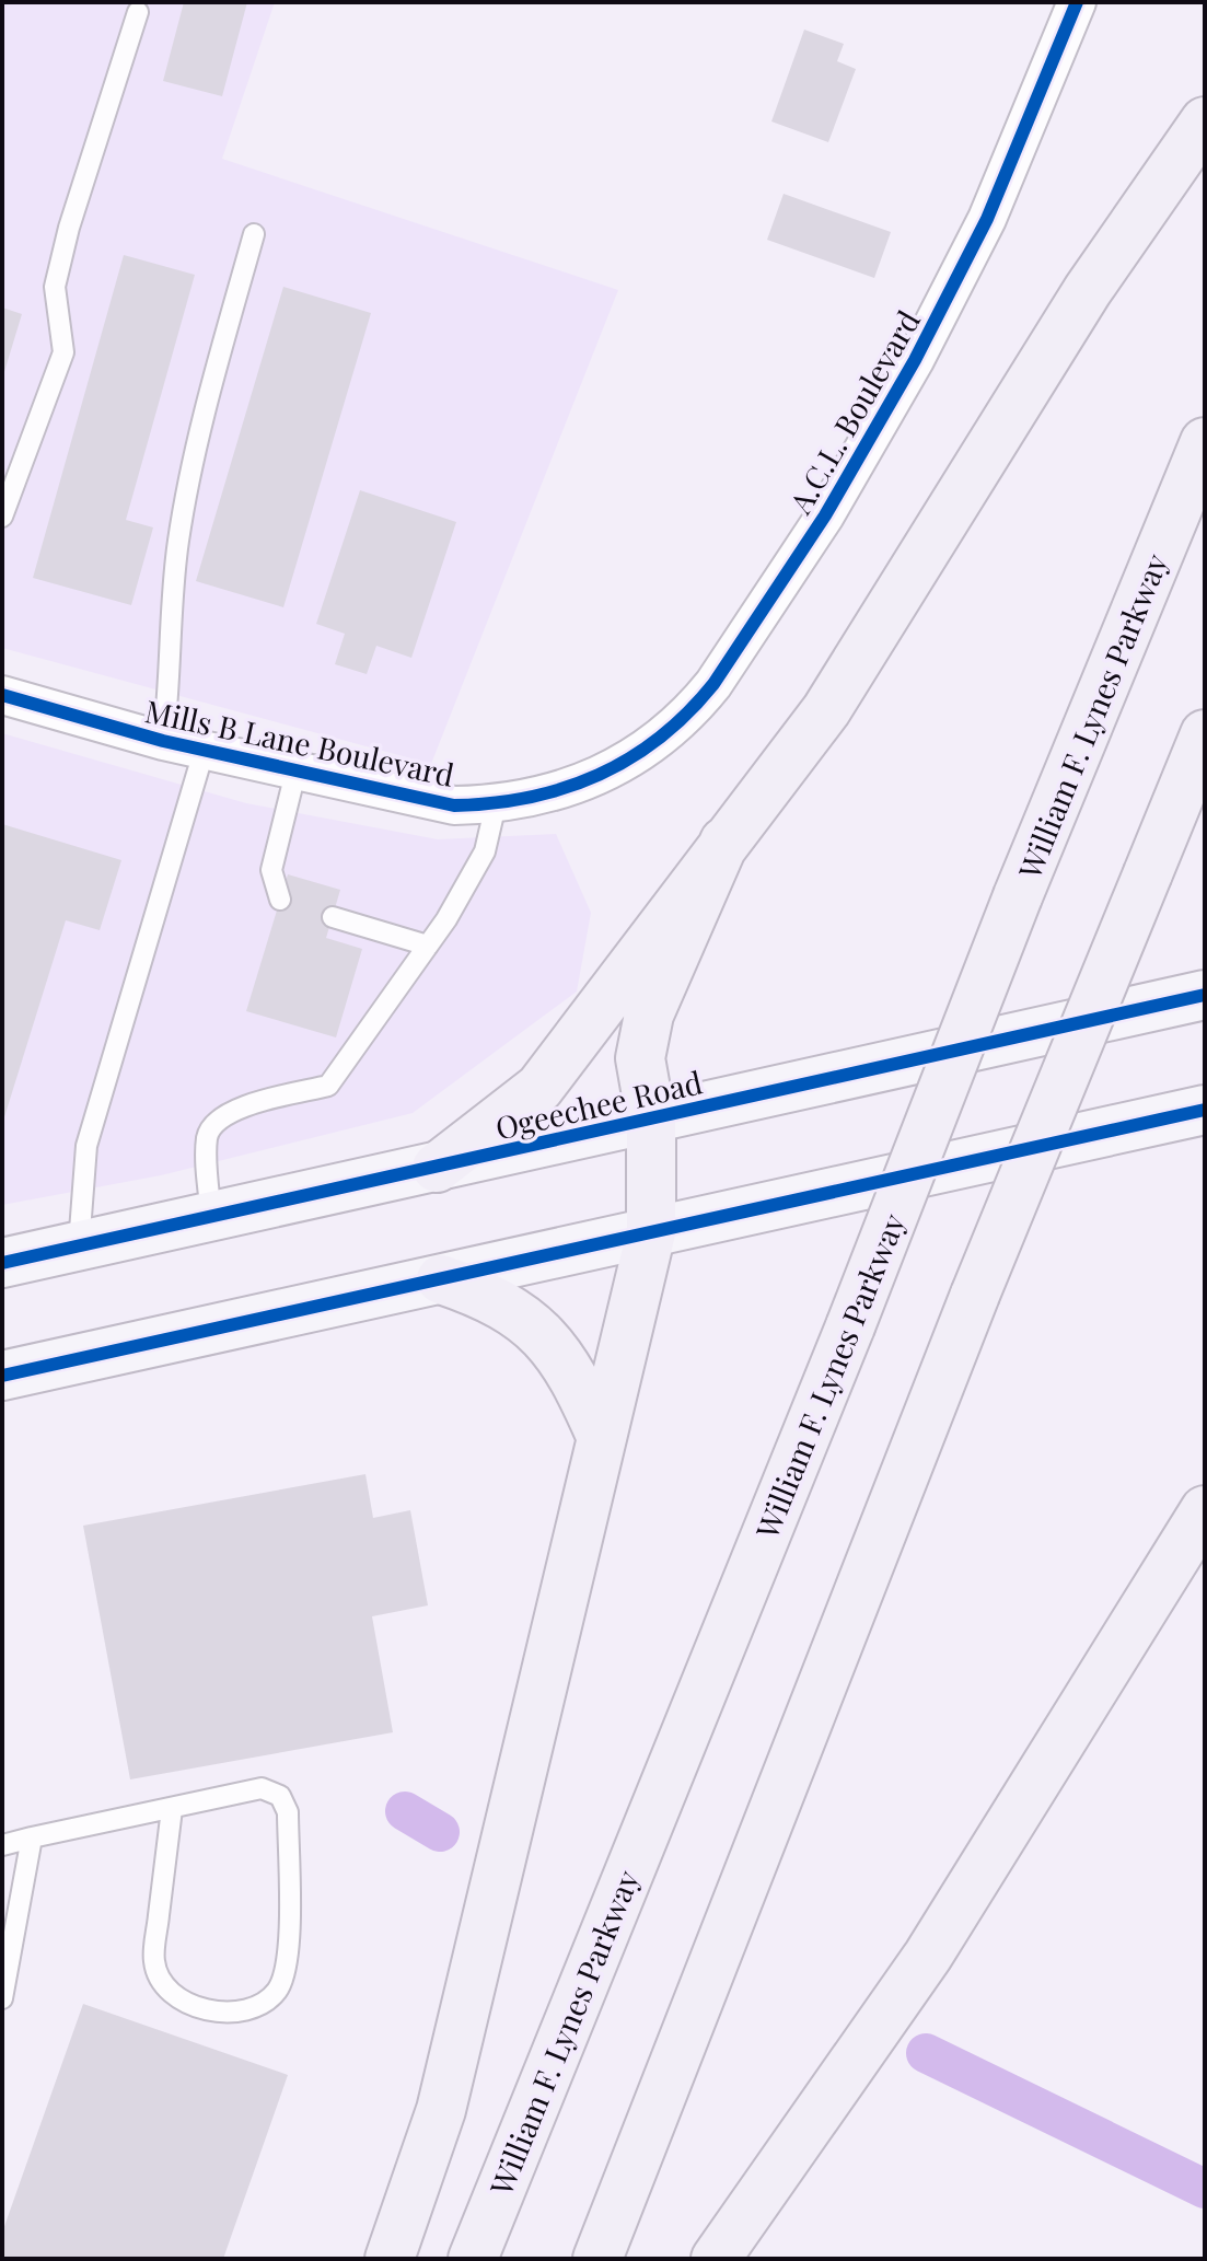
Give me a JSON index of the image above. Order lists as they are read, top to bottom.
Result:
{
  "streets": {
    "highway": ["William F. Lynes Parkway"],
    "main road": ["Ogeechee Road"],
    "street": ["A.C.L. Boulevard", "Mills B Lane Boulevard"]
  },
  "crossings": [
    ["A.C.L. Boulevard", "Mills B Lane Boulevard"]
  ]
}
